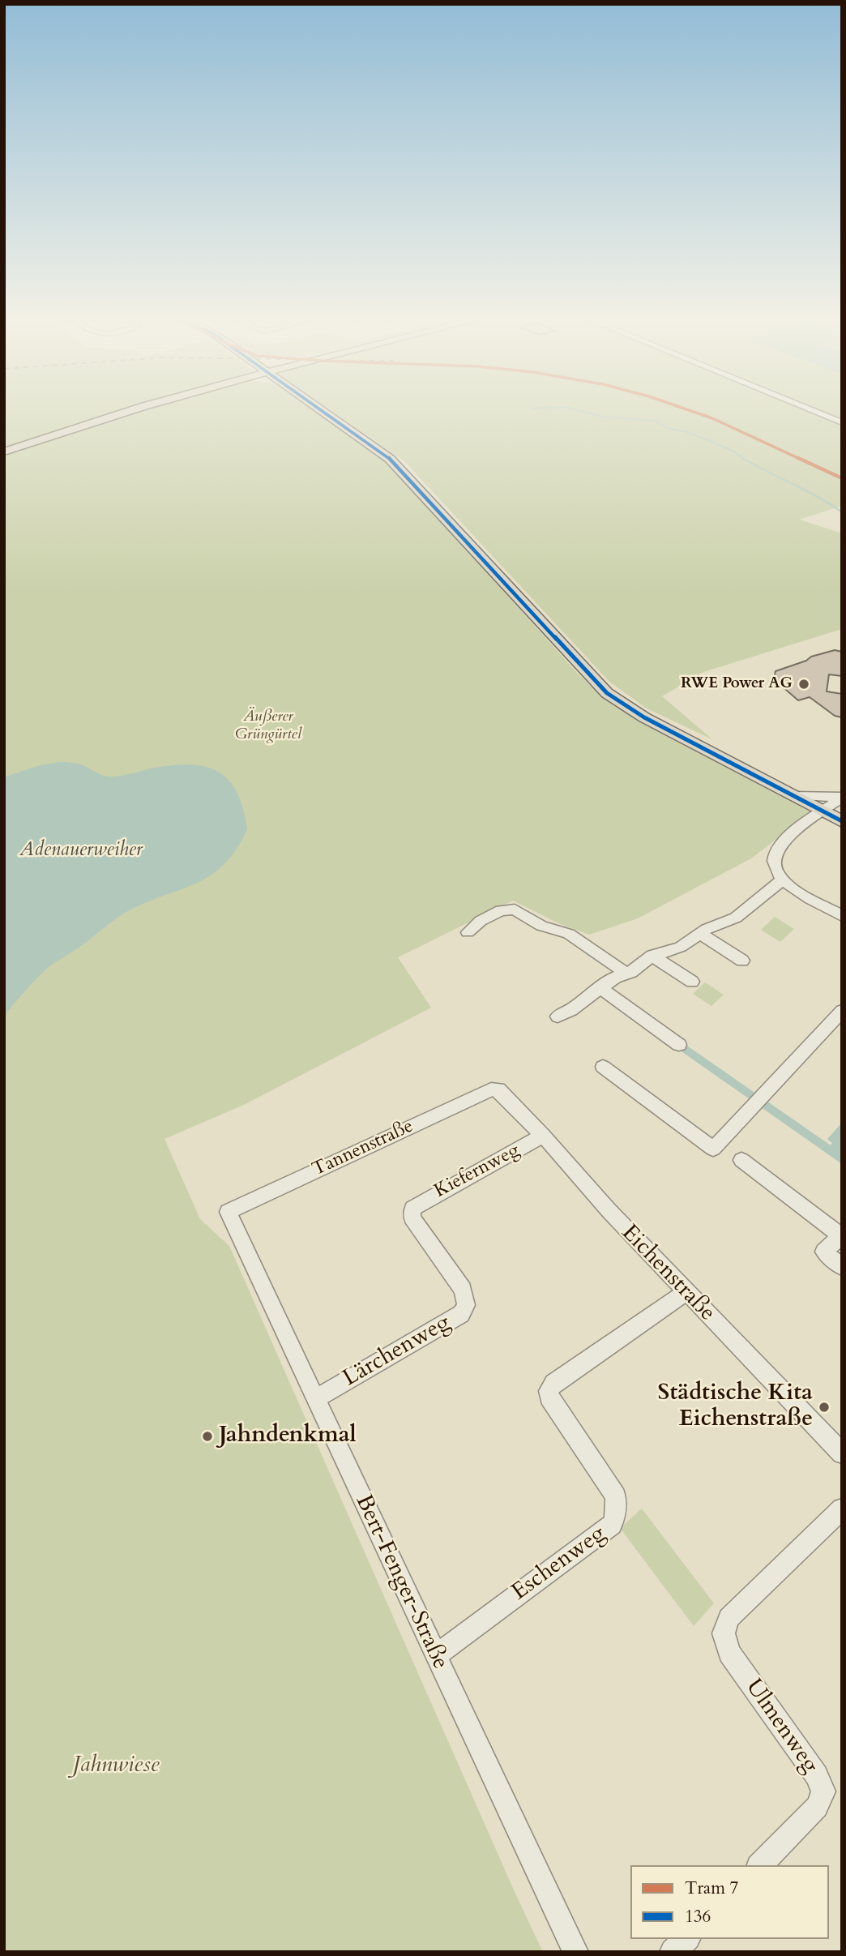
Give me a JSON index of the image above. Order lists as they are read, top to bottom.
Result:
{
  "streets": {
    "street": [
      "Tannenstraße",
      "Kiefernweg",
      "Eichenstraße",
      "Lärchenweg",
      "Eschenweg",
      "Bert-Fenger-Straße",
      "Ulmenweg"
    ]
  },
  "crossings": [
    ["Tannenstraße", "Eichenstraße"],
    ["Tannenstraße", "Bert-Fenger-Straße"],
    ["Kiefernweg", "Eichenstraße"],
    ["Kiefernweg", "Lärchenweg"],
    ["Eichenstraße", "Eschenweg"],
    ["Lärchenweg", "Bert-Fenger-Straße"],
    ["Eschenweg", "Bert-Fenger-Straße"]
  ],
  "water": ["Adenauerweiher"],
  "parks": ["Äußerer Grüngürtel", "Jahnwiese"],
  "places": ["RWE Power AG", "Städtische Kita Eichenstraße", "Jahndenkmal"],
  "lines": ["tram line 7", "transit line 136"],
  "legend": ["Tram 7", "136"]
}
